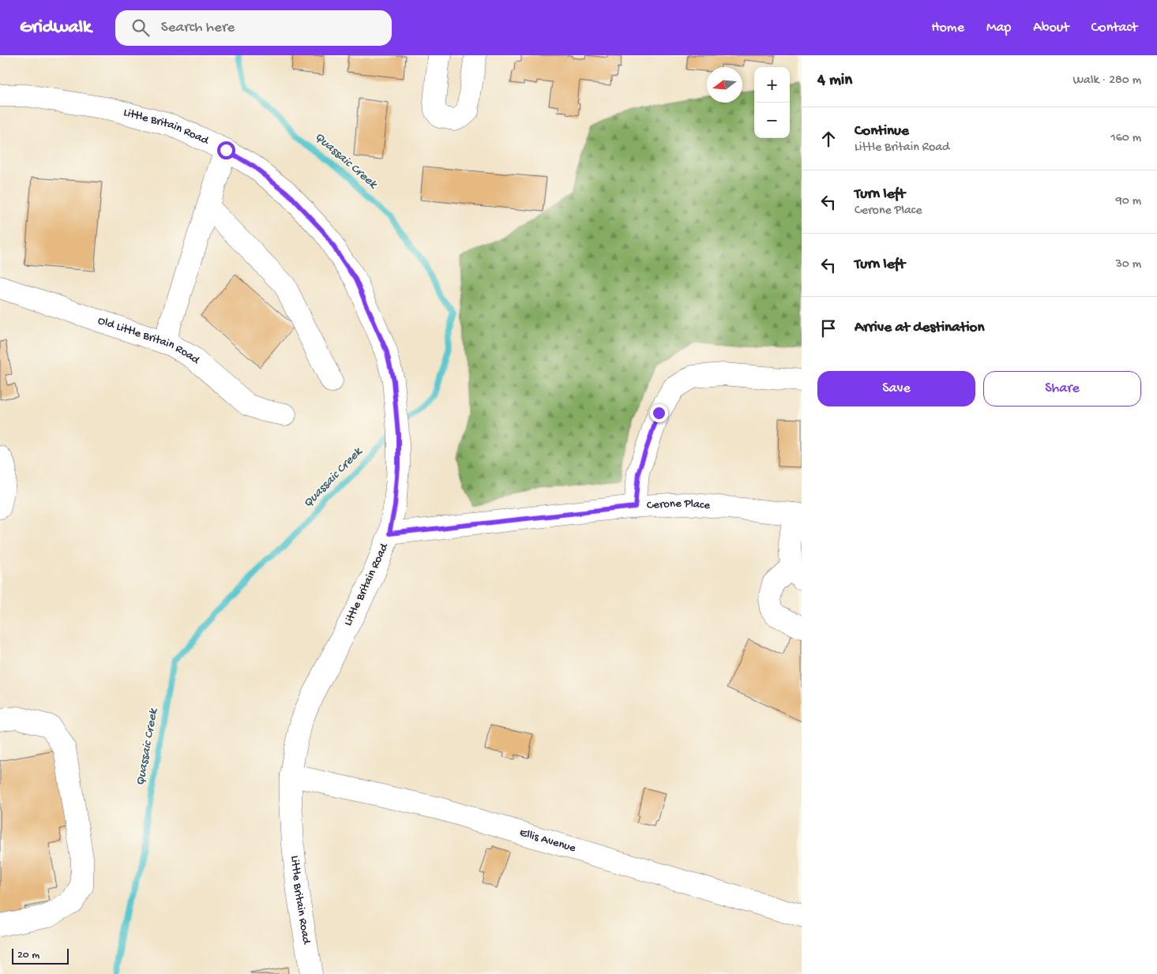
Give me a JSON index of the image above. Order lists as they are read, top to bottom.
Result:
{
  "streets": {
    "street": [
      "Little Britain Road",
      "Old Little Britain Road",
      "Cerone Place",
      "Ellis Avenue"
    ]
  },
  "crossings": [
    ["Little Britain Road", "Cerone Place"],
    ["Little Britain Road", "Ellis Avenue"]
  ],
  "water": ["Quassaic Creek"],
  "scale_bar": "20 m",
  "north": "left",
  "page": {
    "header": "Gridwalk",
    "search": "Search here",
    "nav": [
      "Home",
      "Map",
      "About",
      "Contact"
    ],
    "heading": ["4 min", "Walk · 280 m"],
    "map_buttons": ["+", "−"],
    "list": [
      ["Continue", "Little Britain Road", "160 m"],
      ["Turn left", "Cerone Place", "90 m"],
      ["Turn left", "30 m"],
      "Arrive at destination"
    ],
    "buttons": ["Save", "Share"],
    "scale": "20 m"
  }
}
